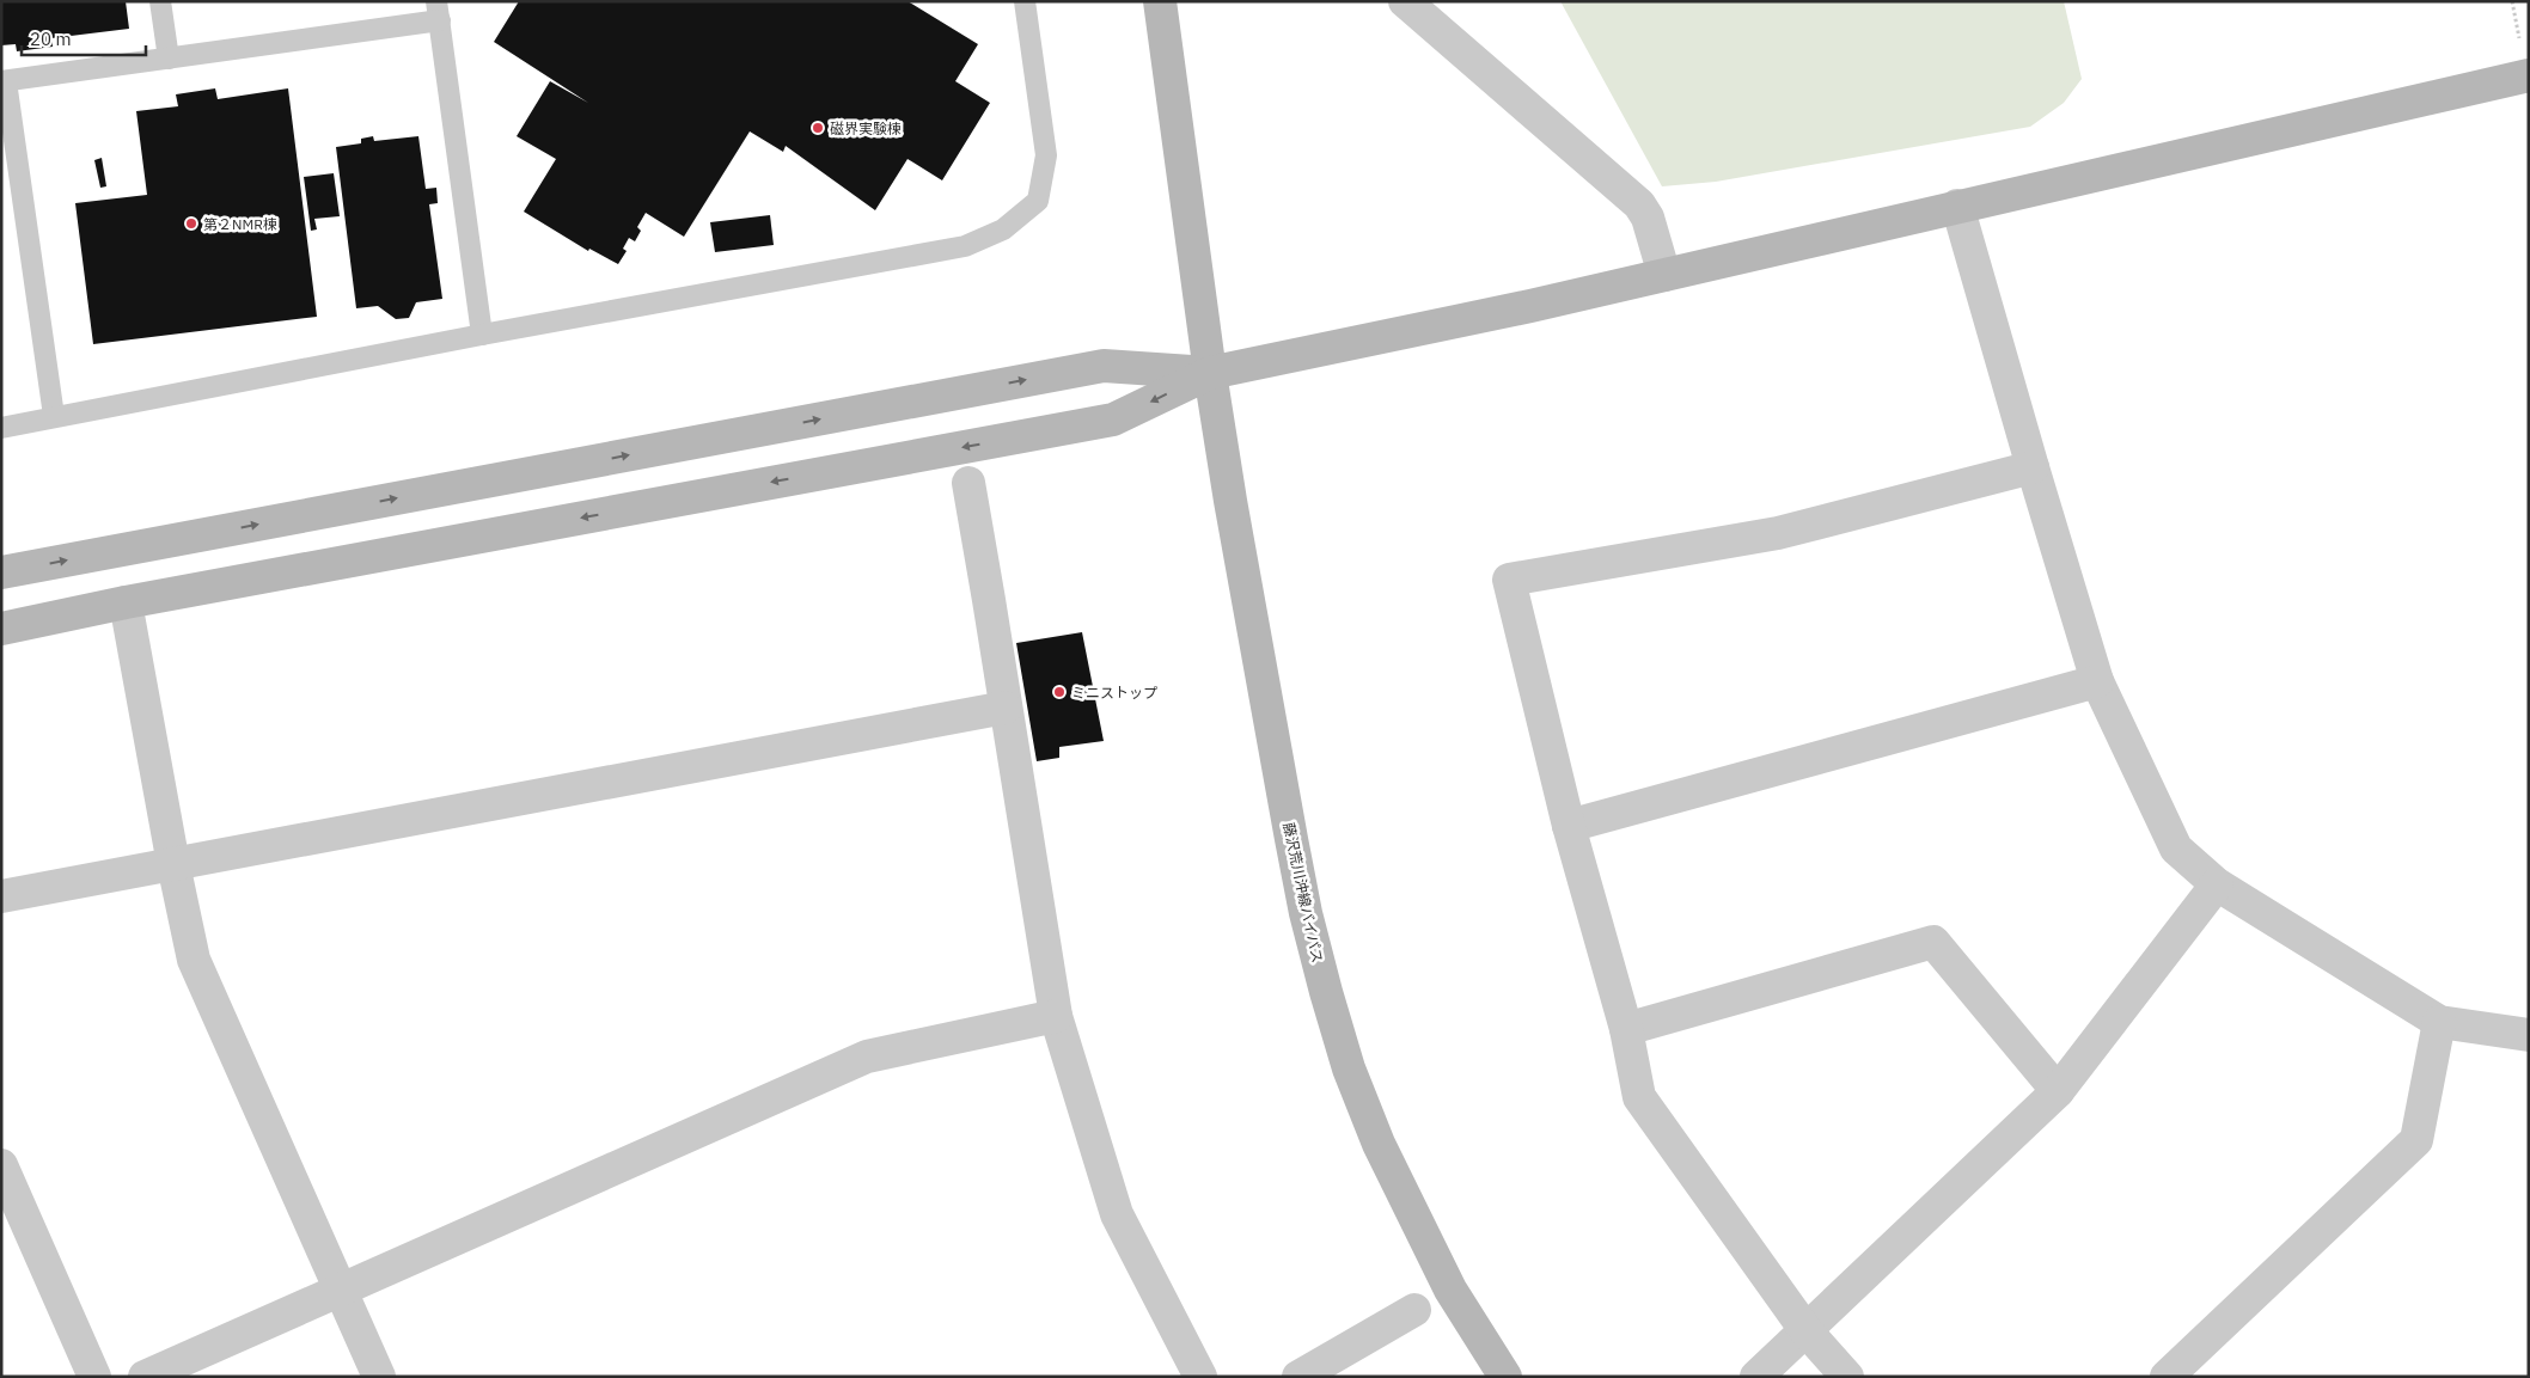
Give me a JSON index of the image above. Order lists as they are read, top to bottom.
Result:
{
  "streets": {
    "street": ["藤沢荒川沖線バイパス"]
  },
  "places": ["磁界実験棟", "第２NMR棟", "ミニストップ"],
  "scale_bar": "20 m"
}
